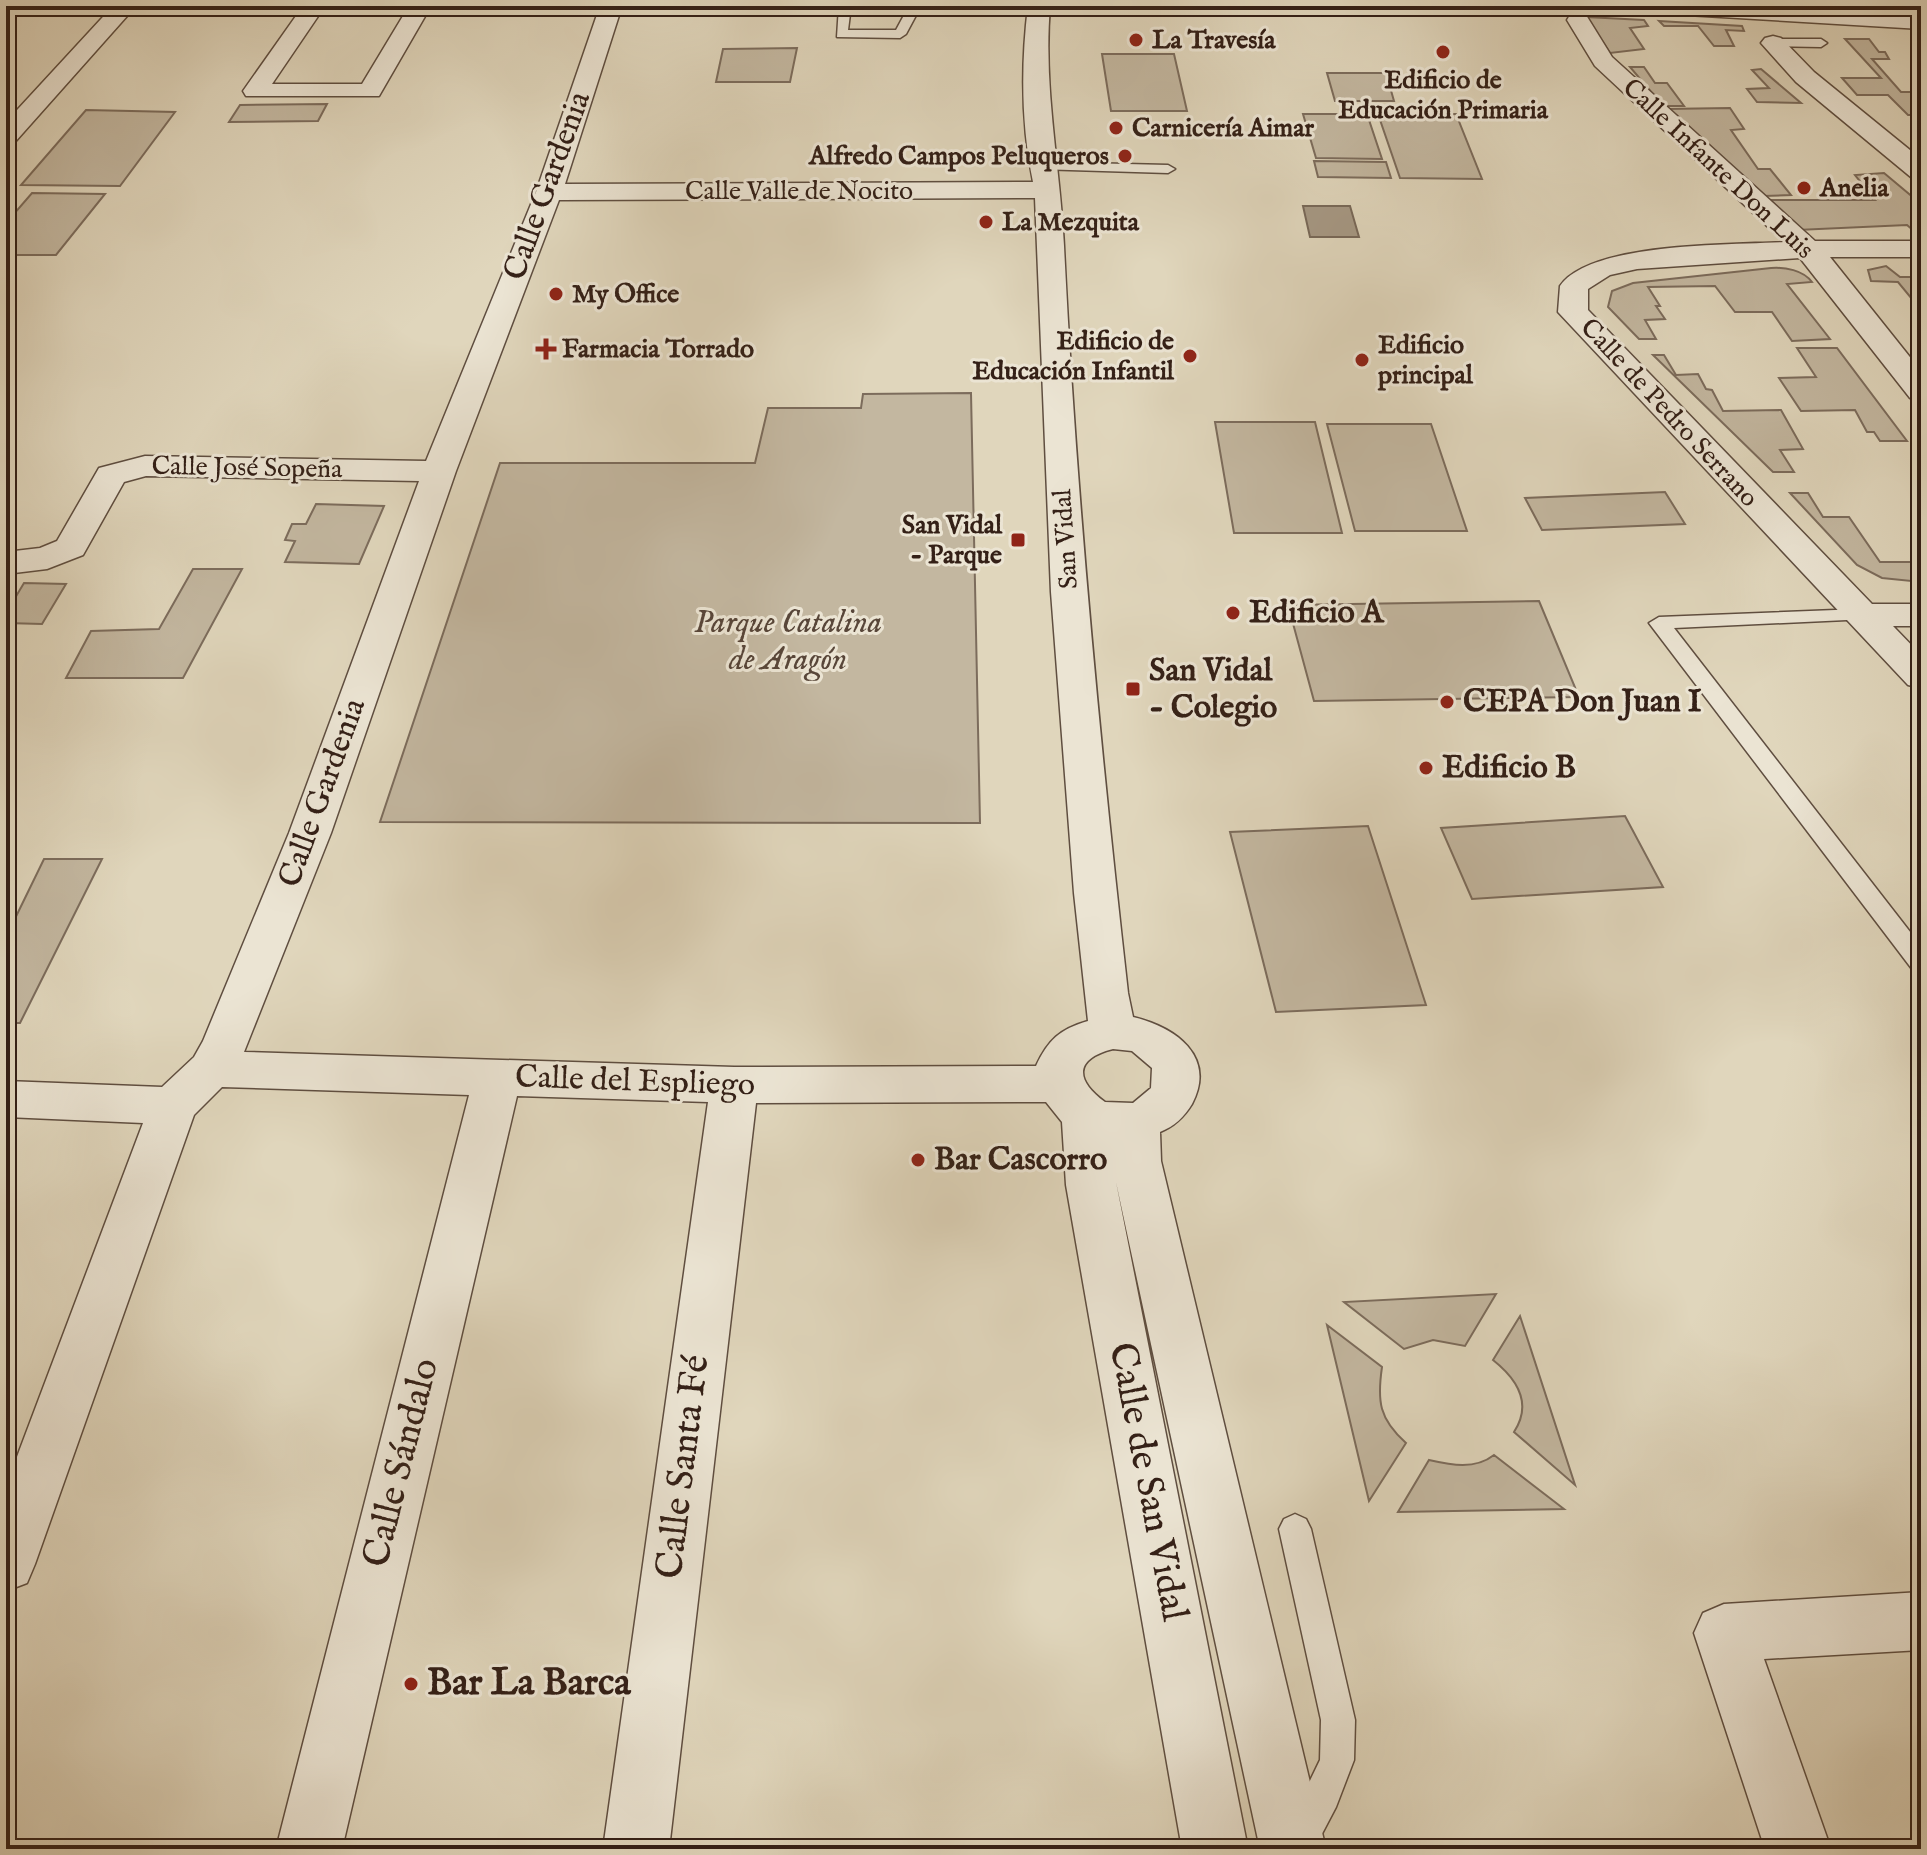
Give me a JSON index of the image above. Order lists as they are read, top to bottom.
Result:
{
  "streets": {
    "street": [
      "Calle Infante Don Luis",
      "Calle Gardenia",
      "Calle Valle de Nocito",
      "Calle de Pedro Serrano",
      "Calle José Sopeña",
      "San Vidal",
      "Calle del Espliego",
      "Calle Sándalo",
      "Calle Santa Fé",
      "Calle de San Vidal"
    ]
  },
  "crossings": [
    ["Calle Infante Don Luis", "Calle de Pedro Serrano"],
    ["Calle Gardenia", "Calle Valle de Nocito"],
    ["Calle Gardenia", "Calle José Sopeña"],
    ["Calle Gardenia", "Calle del Espliego"],
    ["Calle Valle de Nocito", "San Vidal"],
    ["San Vidal", "Calle del Espliego"],
    ["San Vidal", "Calle de San Vidal"],
    ["Calle del Espliego", "Calle Sándalo"],
    ["Calle del Espliego", "Calle Santa Fé"],
    ["Calle del Espliego", "Calle de San Vidal"]
  ],
  "parks": ["Parque Catalina de Aragón"],
  "places": {
    "other": [
      "La Travesía",
      "Edificio de Educación Primaria",
      "Carnicería Aimar",
      "Alfredo Campos Peluqueros",
      "Anelia",
      "La Mezquita",
      "My Office",
      "Edificio de Educación Infantil",
      "Edificio principal",
      "Edificio A",
      "CEPA Don Juan I",
      "Edificio B",
      "Bar Cascorro",
      "Bar La Barca"
    ],
    "health": ["Farmacia Torrado"],
    "transit": ["San Vidal - Parque", "San Vidal - Colegio"]
  }
}
